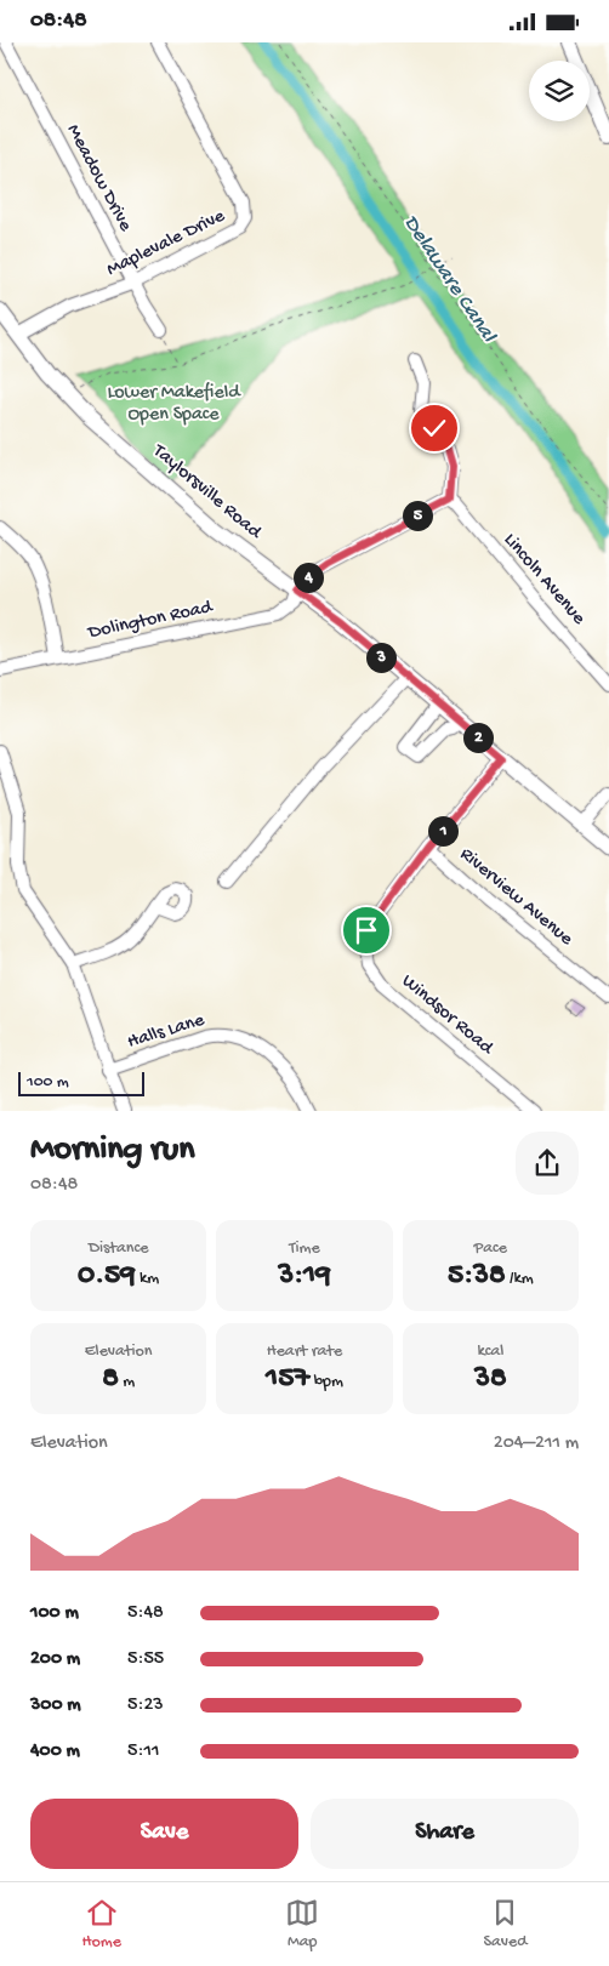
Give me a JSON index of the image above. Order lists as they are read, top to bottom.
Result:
{
  "streets": {
    "main road": ["Taylorsville Road"],
    "street": [
      "Meadow Drive",
      "Maplevale Drive",
      "Lincoln Avenue",
      "Dolington Road",
      "Riverview Avenue",
      "Windsor Road",
      "Halls Lane"
    ]
  },
  "crossings": [
    ["Meadow Drive", "Maplevale Drive"],
    ["Maplevale Drive", "Taylorsville Road"],
    ["Taylorsville Road", "Dolington Road"],
    ["Lincoln Avenue", "Dolington Road"],
    ["Riverview Avenue", "Windsor Road"]
  ],
  "water": ["Delaware Canal"],
  "parks": ["Lower Makefield Open Space"],
  "scale_bar": "100 m",
  "page": {
    "status": "08:48",
    "pins": [
      "5",
      "4",
      "3",
      "2",
      "1"
    ],
    "scale": "100 m",
    "heading": ["Morning run", "08:48"],
    "stats": [
      ["Distance", "0.59 km"],
      ["Time", "3:19"],
      ["Pace", "5:38 /km"],
      ["Elevation", "8 m"],
      ["Heart rate", "157 bpm"],
      ["kcal", "38"]
    ],
    "chart": ["Elevation", "204–211 m"],
    "list": [
      {
        "name": "100 m",
        "note": "5:48"
      },
      {
        "name": "200 m",
        "note": "5:55"
      },
      {
        "name": "300 m",
        "note": "5:23"
      },
      {
        "name": "400 m",
        "note": "5:11"
      }
    ],
    "buttons": ["Save", "Share"],
    "tabs": ["Home", "Map", "Saved"]
  }
}
